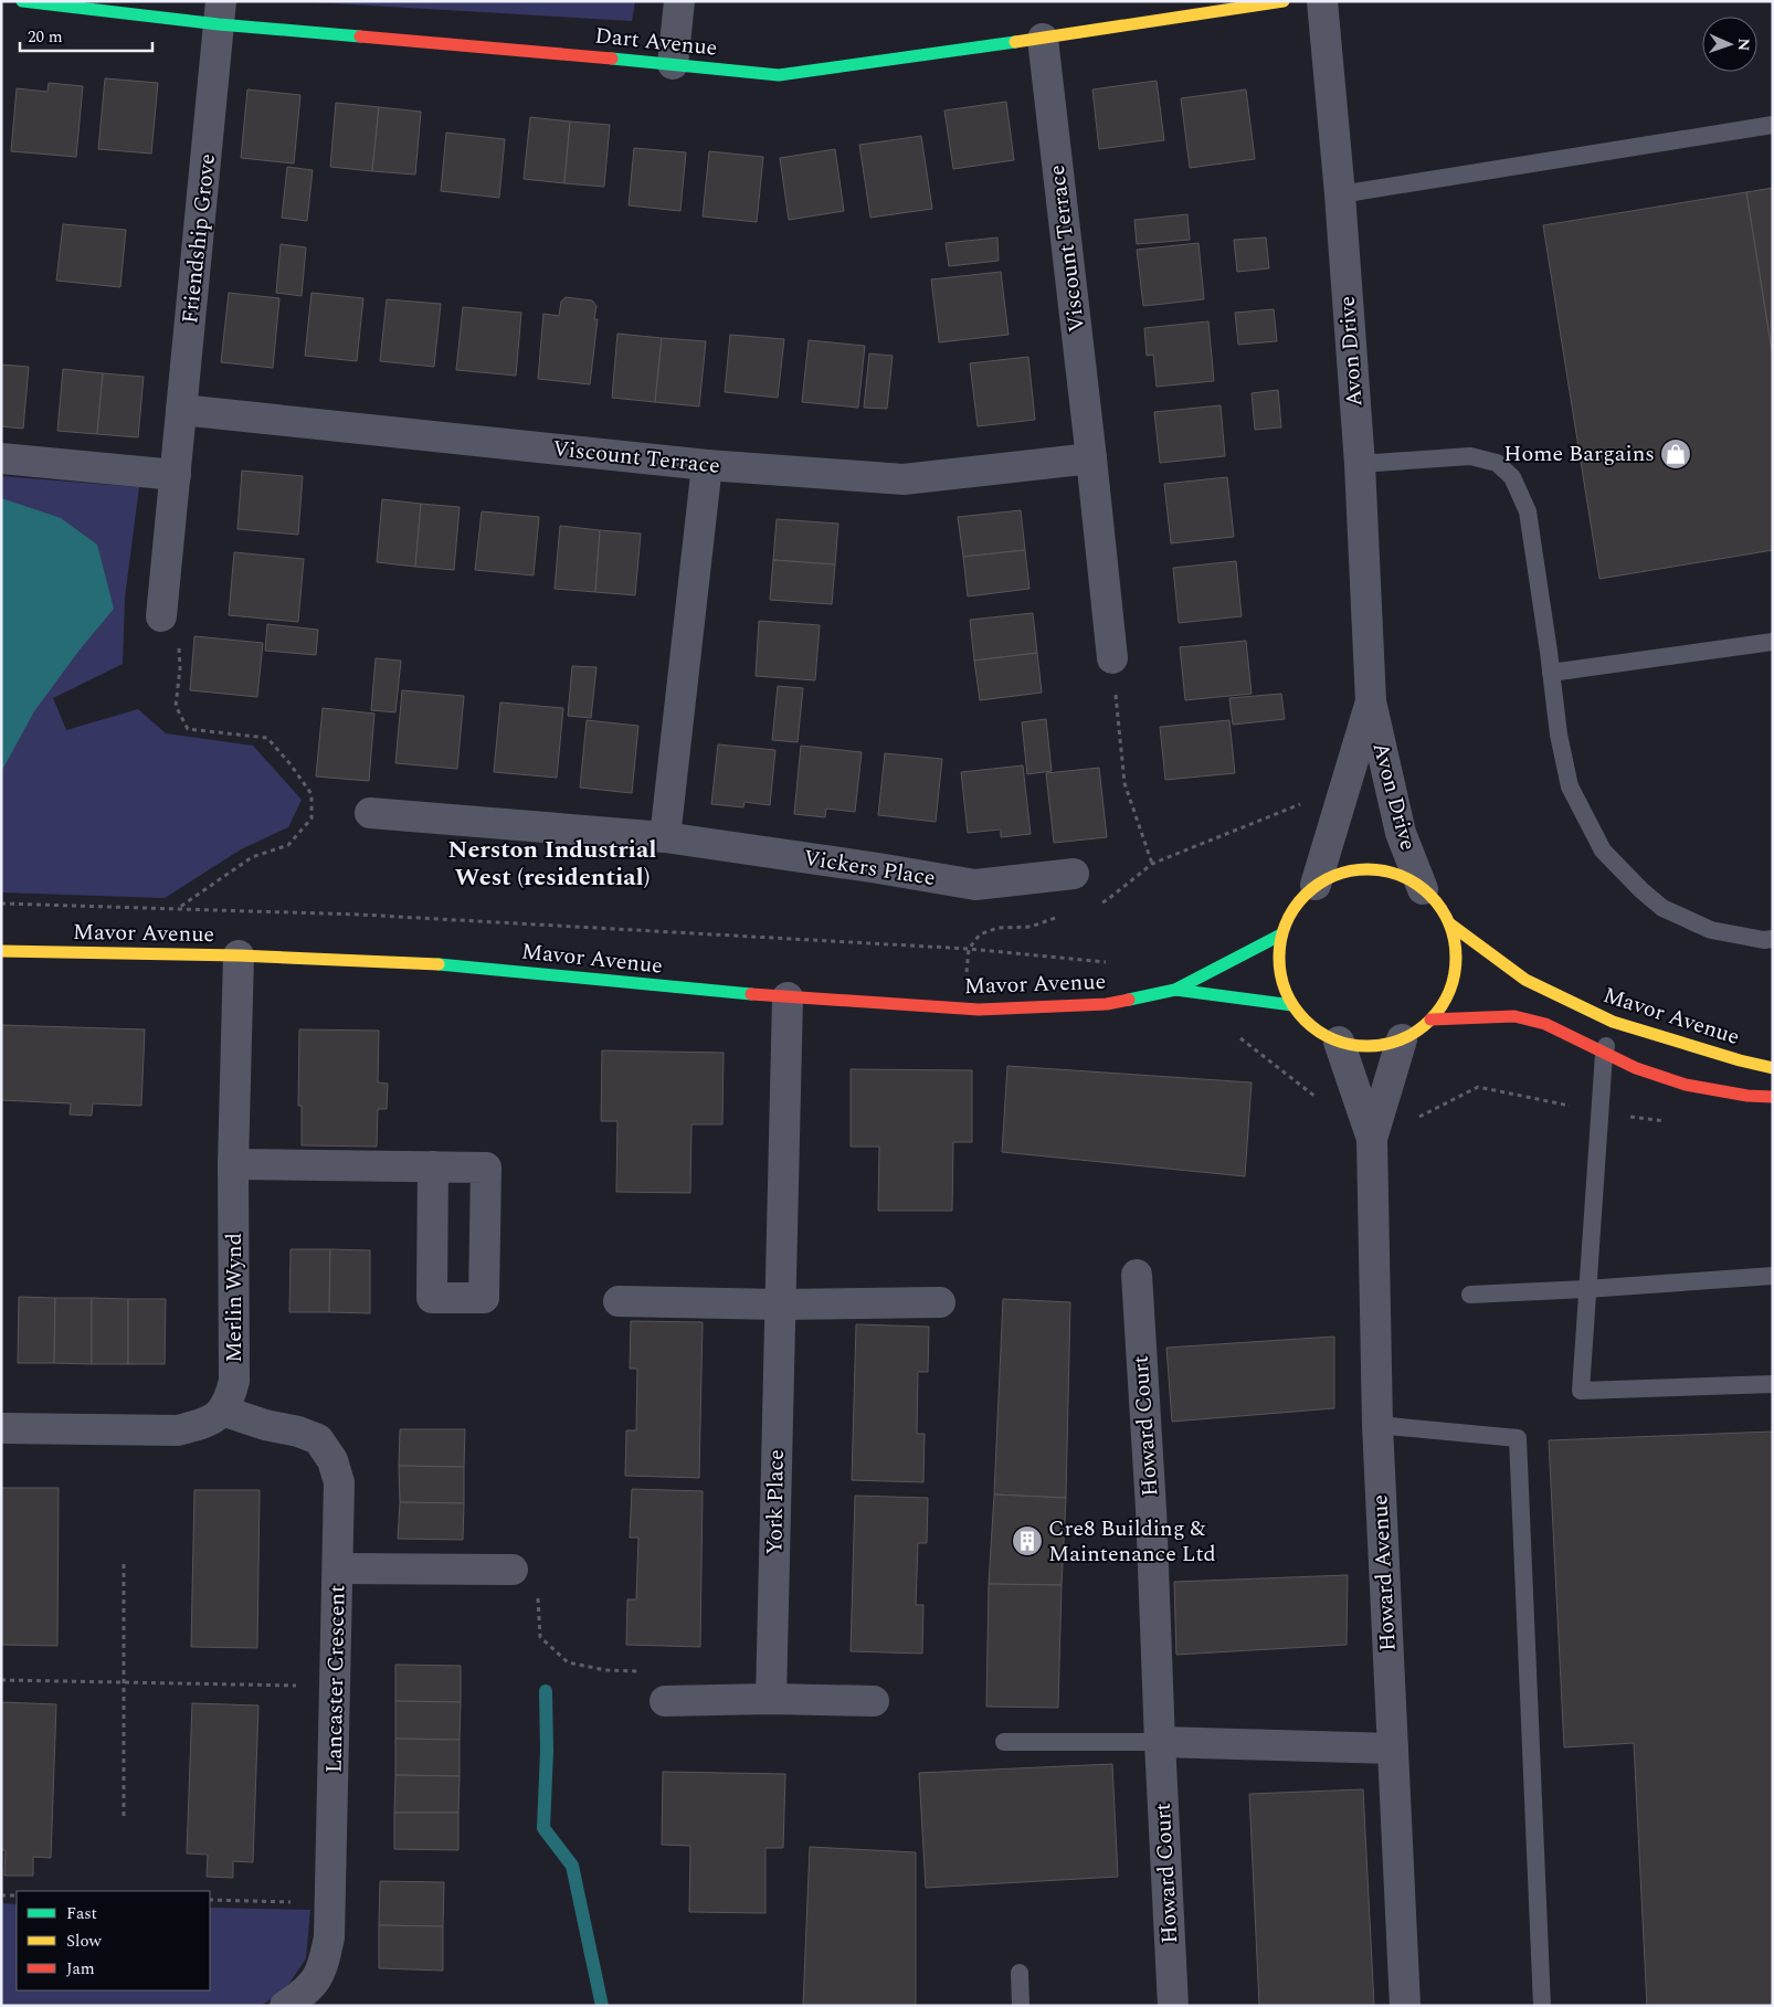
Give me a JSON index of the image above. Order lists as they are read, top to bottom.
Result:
{
  "streets": {
    "street": [
      "Dart Avenue",
      "Friendship Grove",
      "Viscount Terrace",
      "Avon Drive",
      "Vickers Place",
      "Mavor Avenue",
      "Merlin Wynd",
      "Howard Court",
      "York Place",
      "Howard Avenue",
      "Lancaster Crescent"
    ]
  },
  "crossings": [
    ["Dart Avenue", "Friendship Grove"],
    ["Dart Avenue", "Viscount Terrace"],
    ["Friendship Grove", "Viscount Terrace"],
    ["Avon Drive", "Mavor Avenue"],
    ["Avon Drive", "Howard Avenue"],
    ["Mavor Avenue", "Merlin Wynd"],
    ["Mavor Avenue", "York Place"],
    ["Mavor Avenue", "Howard Avenue"],
    ["Merlin Wynd", "Lancaster Crescent"]
  ],
  "districts": ["Nerston Industrial West (residential)"],
  "places": {
    "shop": ["Home Bargains"],
    "building": ["Cre8 Building & Maintenance Ltd"]
  },
  "legend": ["Fast", "Slow", "Jam"],
  "scale_bar": "20 m",
  "north": "right"
}
